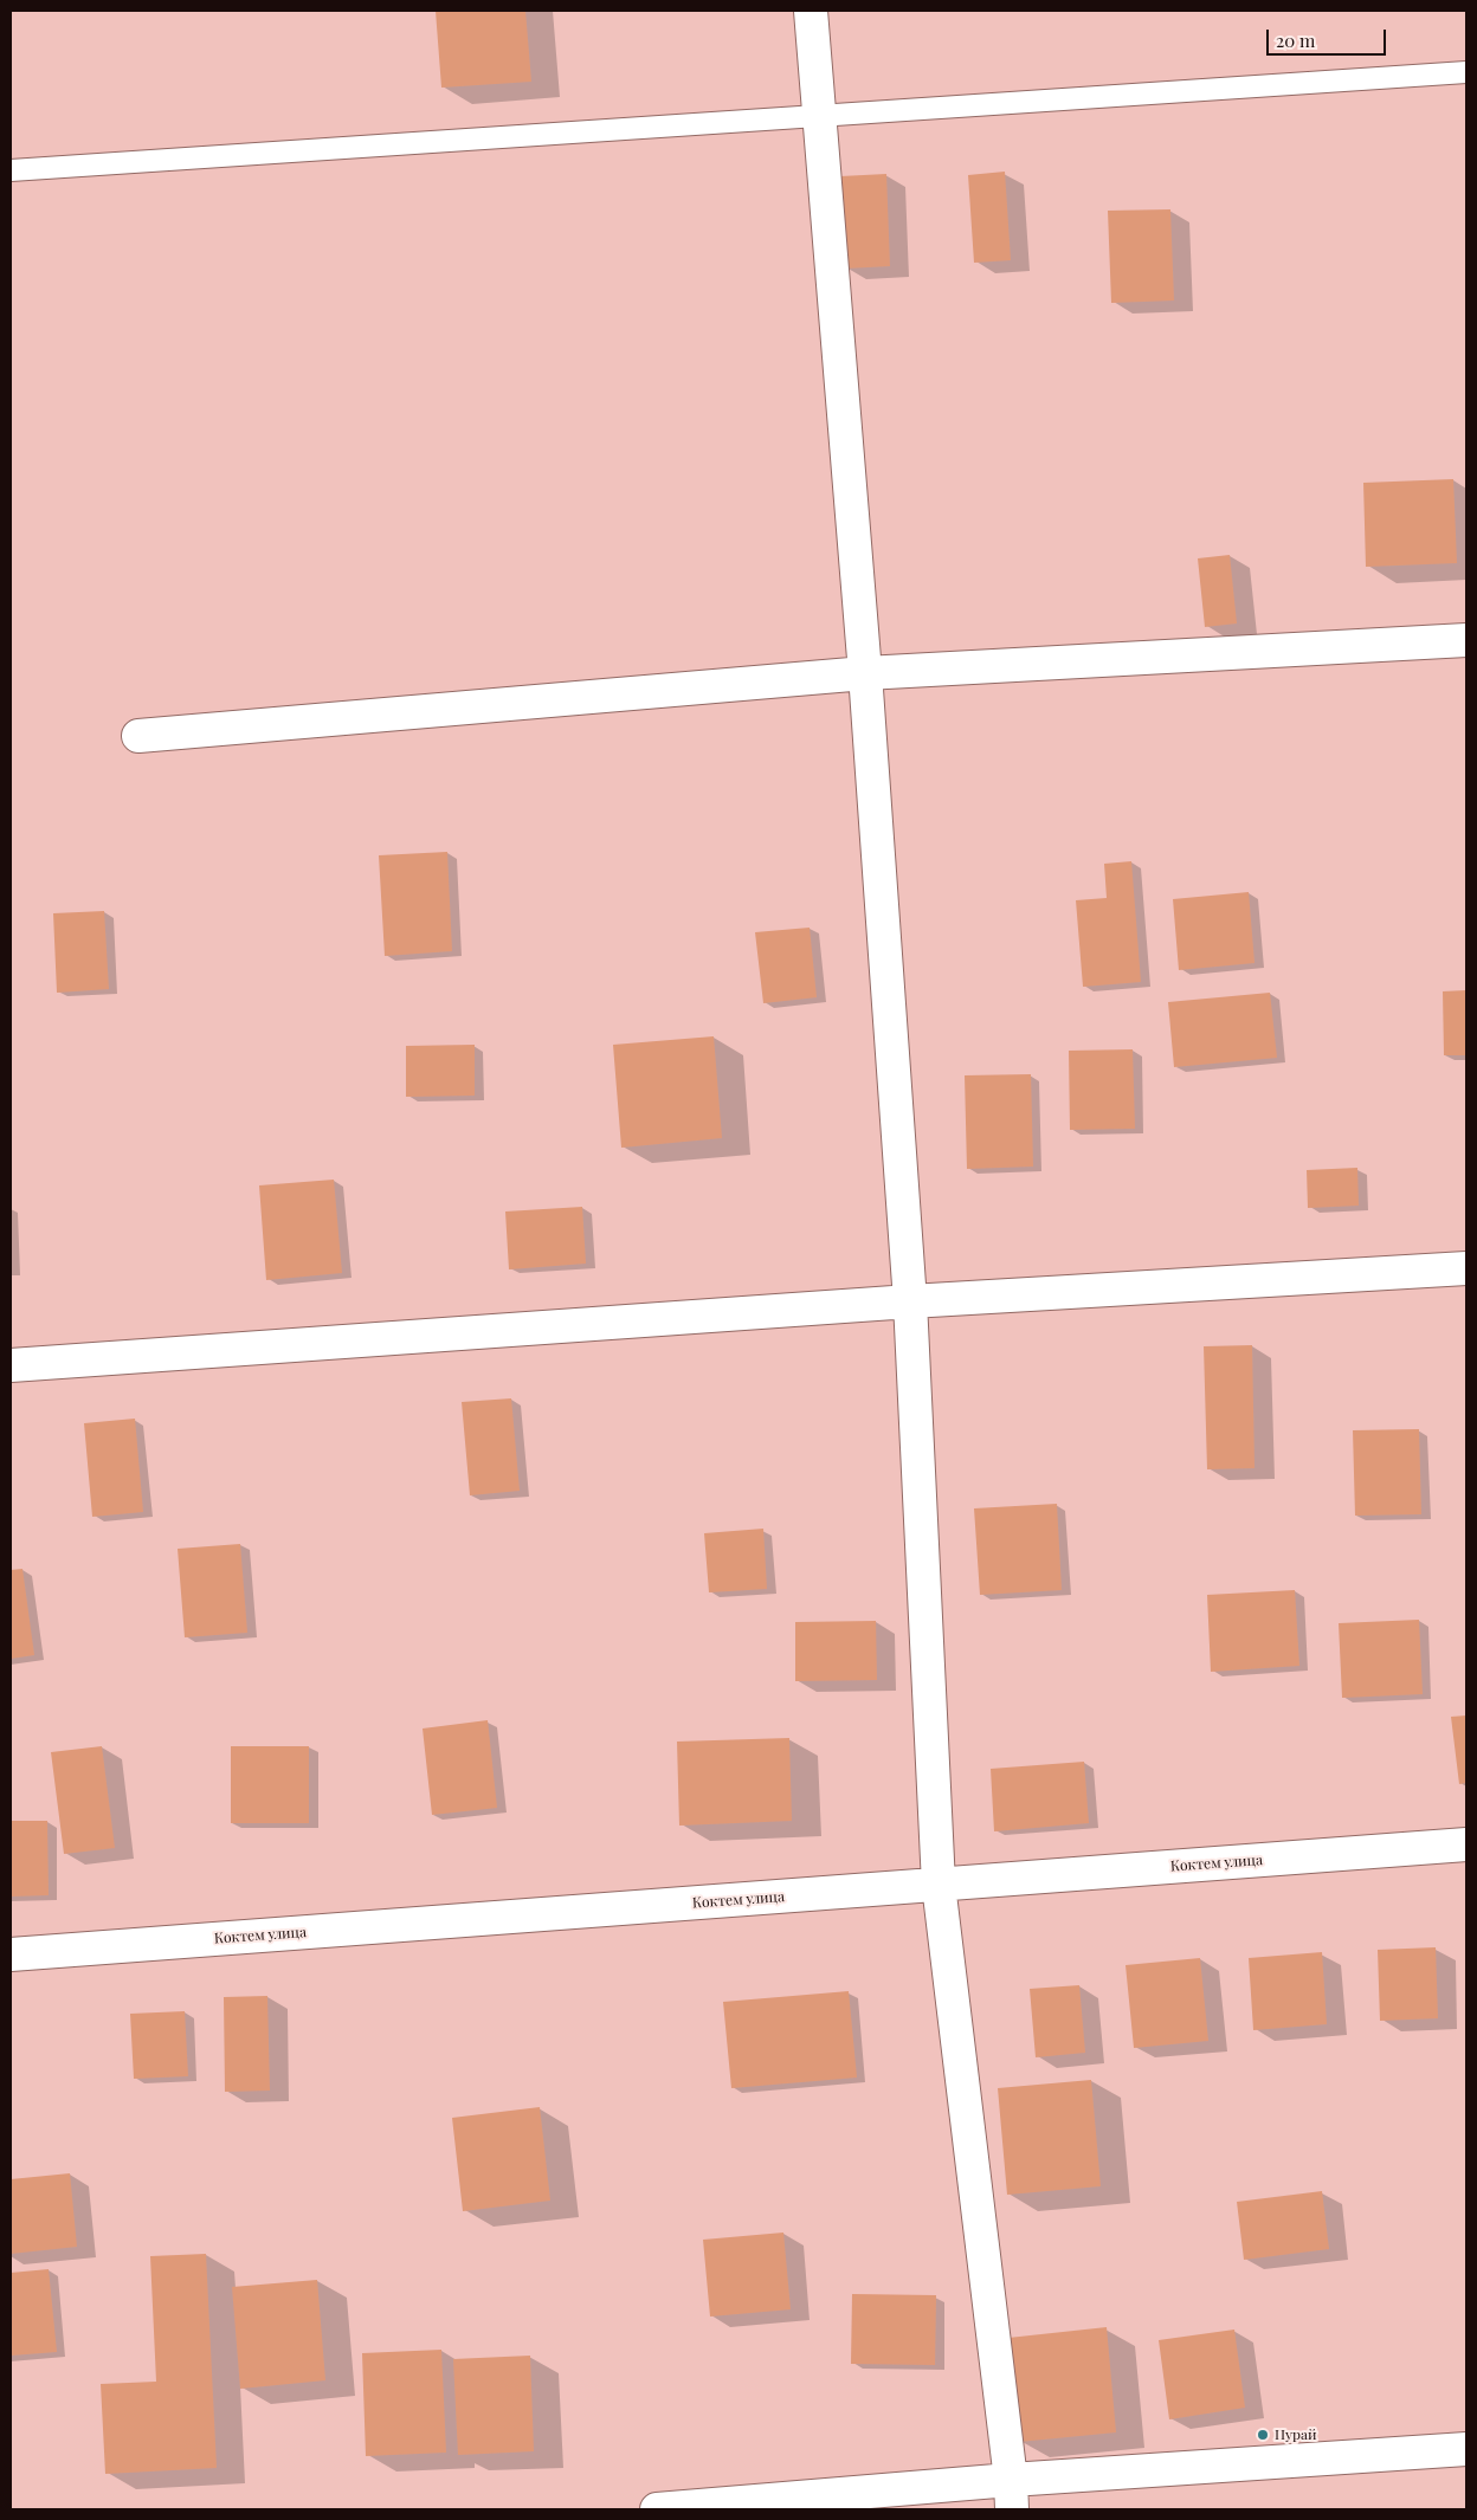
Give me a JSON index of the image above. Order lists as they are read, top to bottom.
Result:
{
  "streets": {
    "street": ["Коктем улица"]
  },
  "places": ["Нурай"],
  "scale_bar": "20 m"
}
